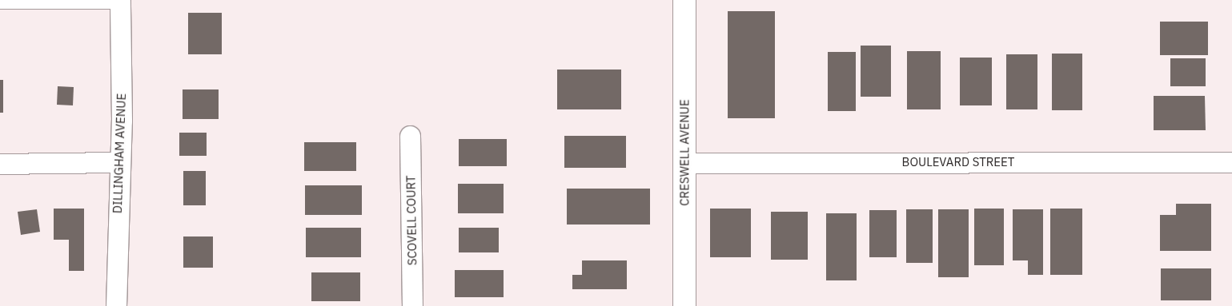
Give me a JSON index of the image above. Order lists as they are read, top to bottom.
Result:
{
  "streets": {
    "street": [
      "CRESWELL AVENUE",
      "DILLINGHAM AVENUE",
      "BOULEVARD STREET",
      "SCOVELL COURT"
    ]
  },
  "crossings": [
    ["CRESWELL AVENUE", "BOULEVARD STREET"]
  ]
}
